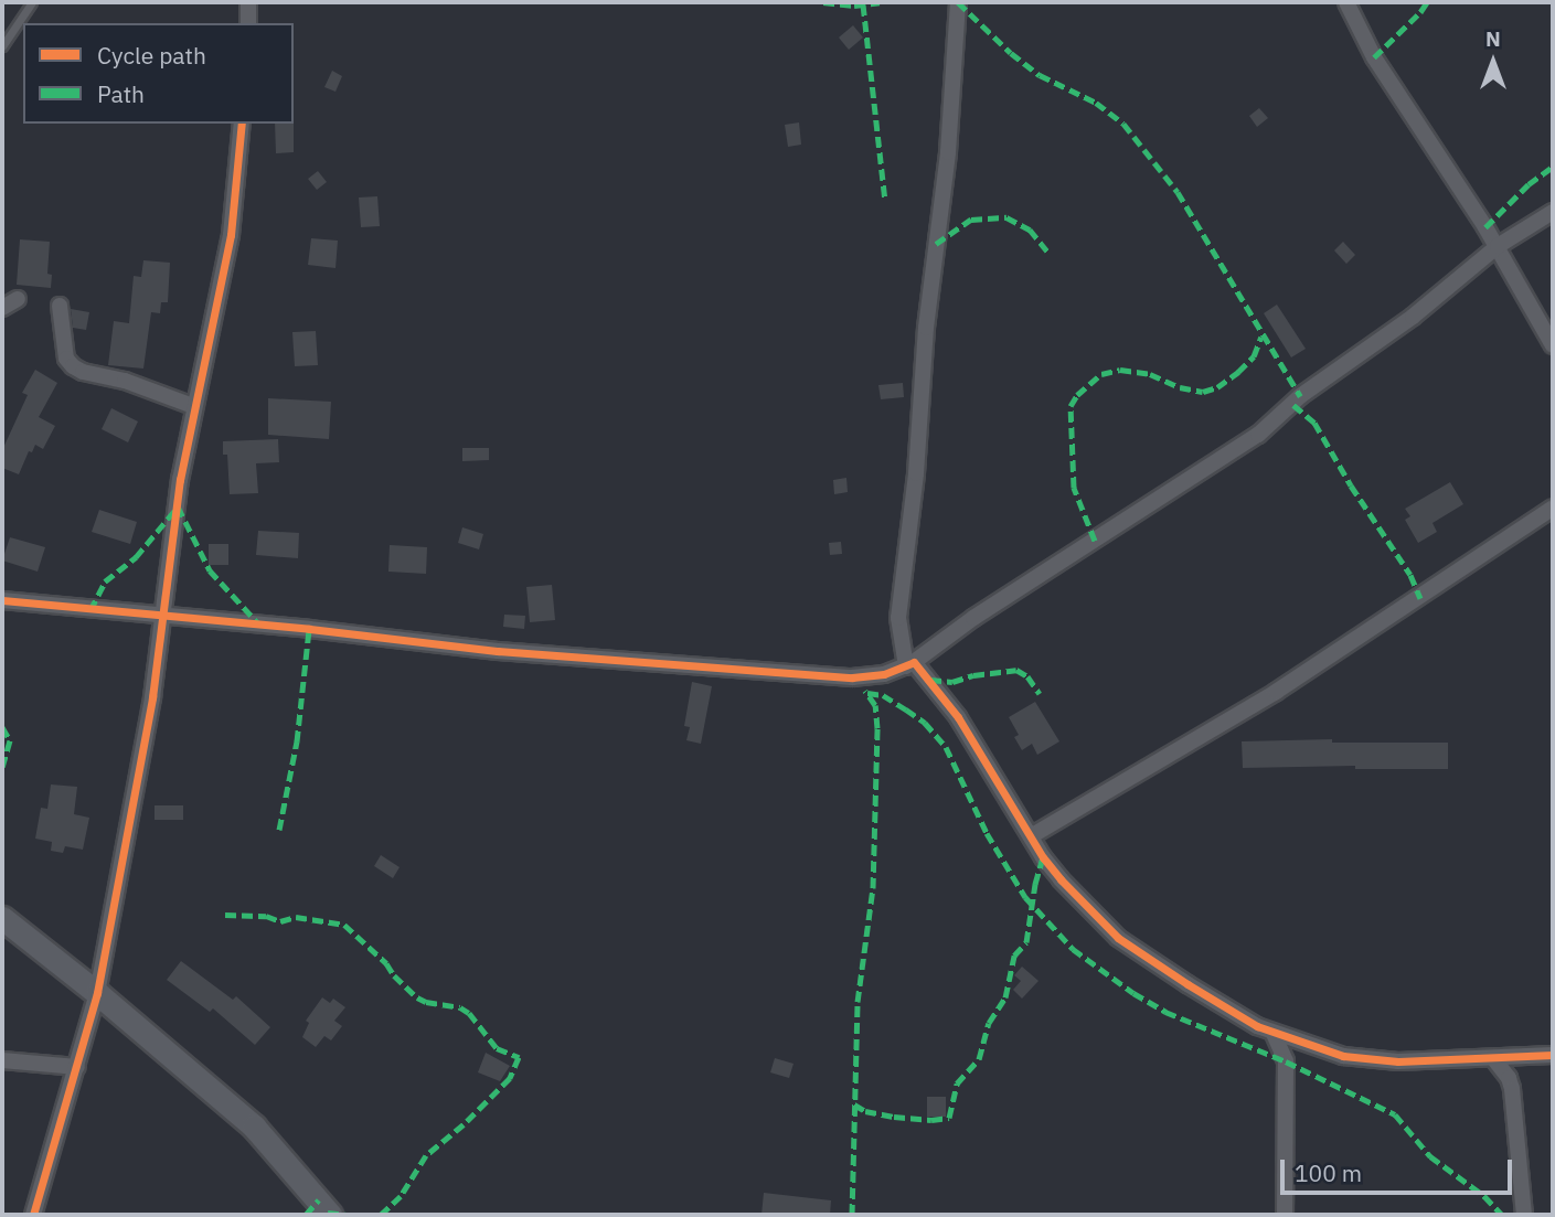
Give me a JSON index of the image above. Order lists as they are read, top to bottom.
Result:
{
  "legend": ["Cycle path", "Path"],
  "scale_bar": "100 m",
  "north": "top"
}
